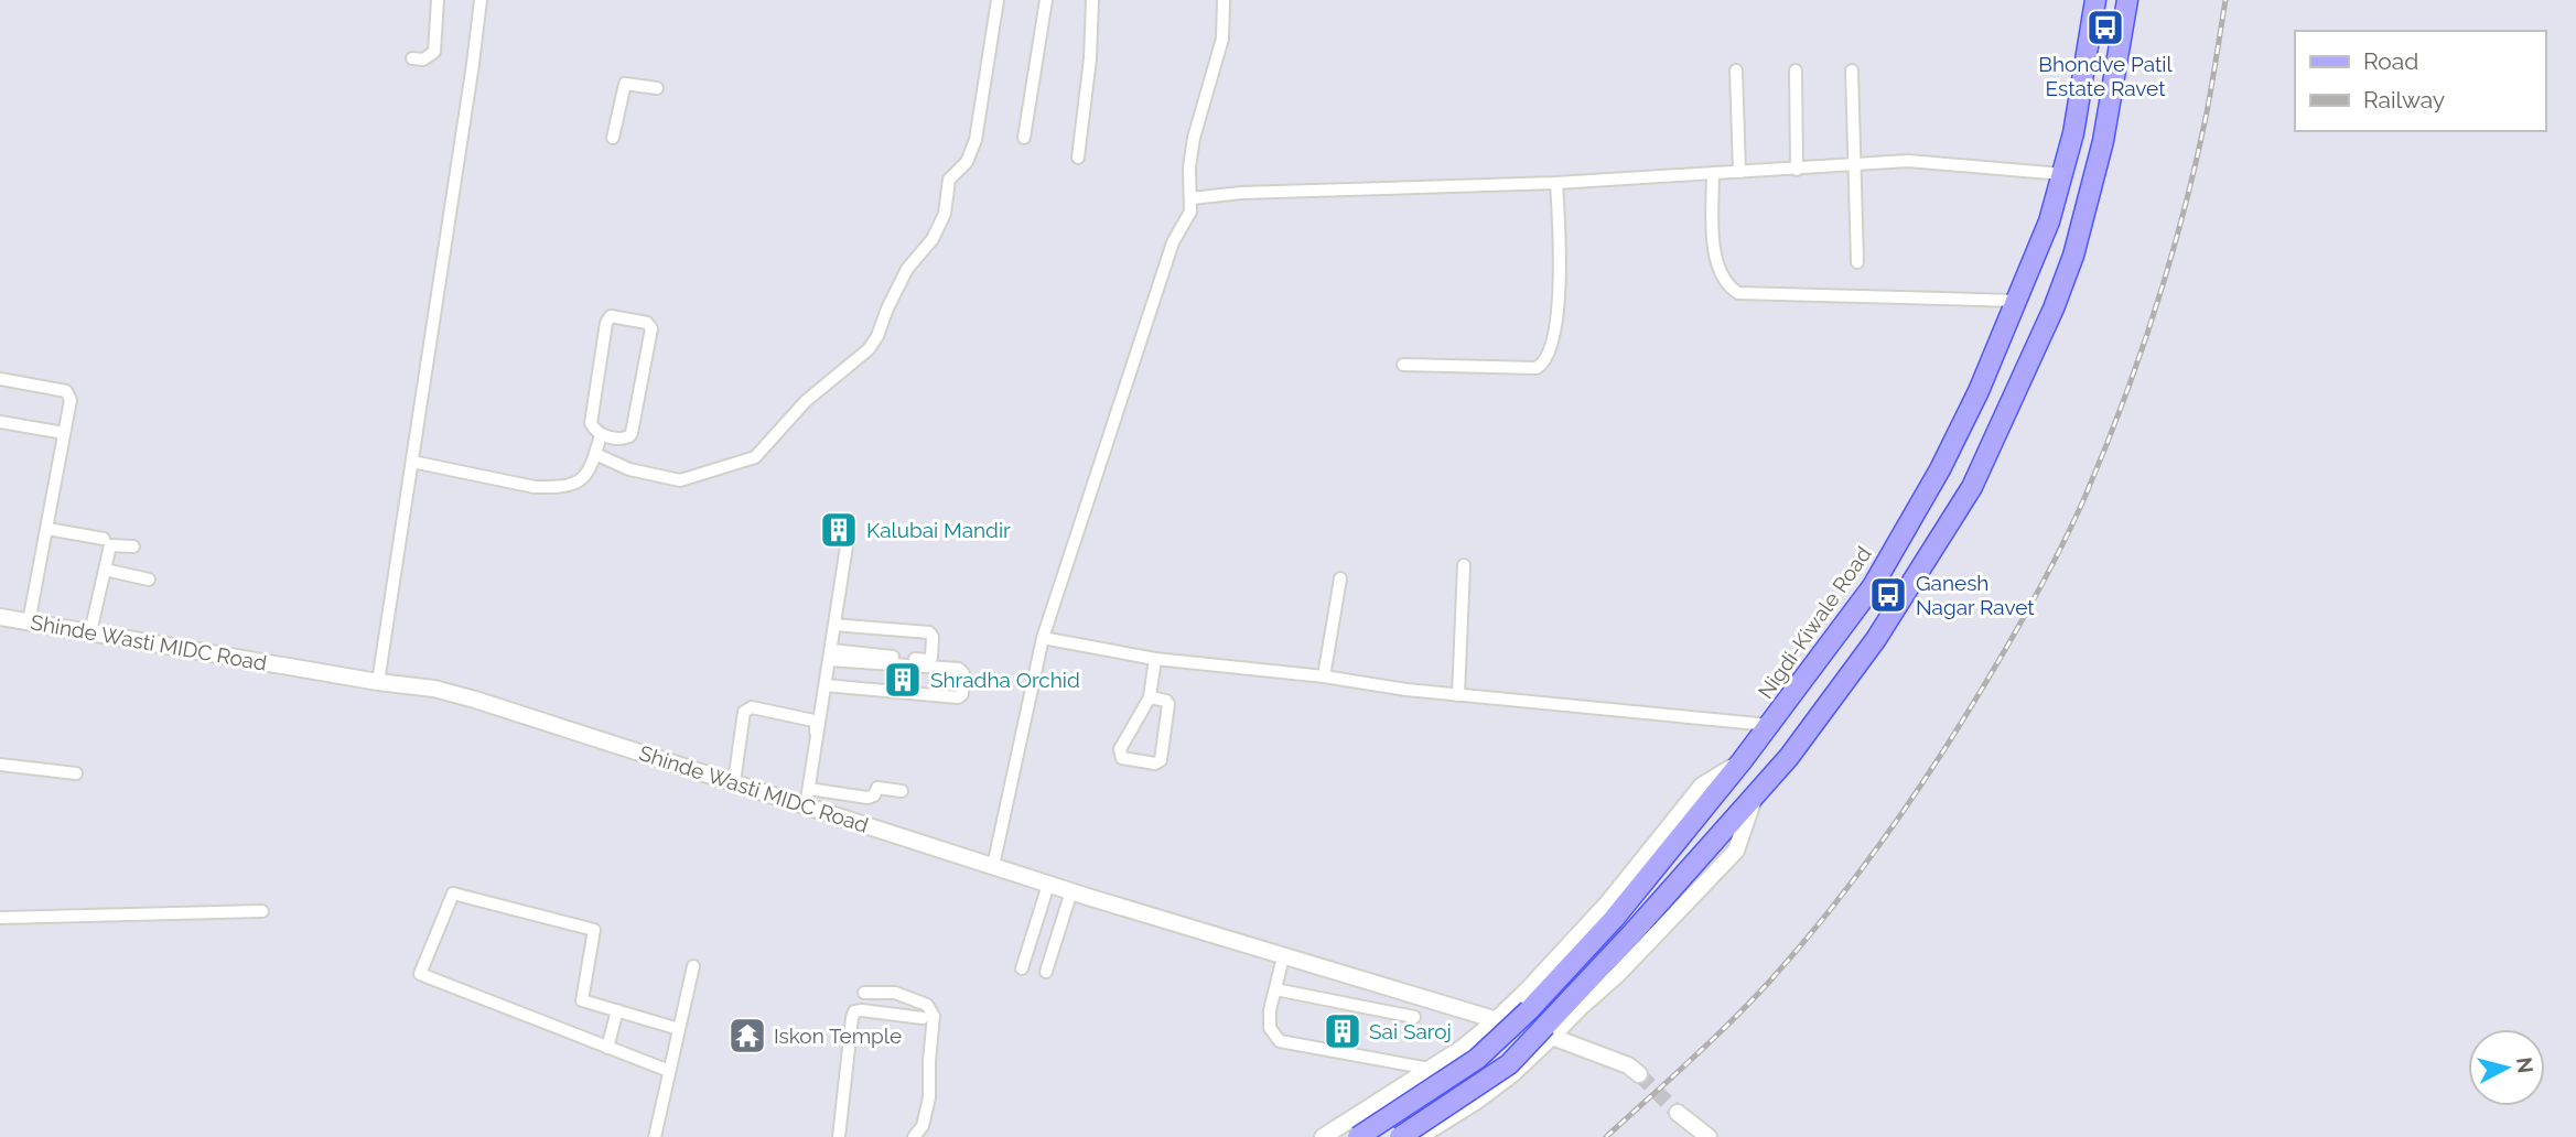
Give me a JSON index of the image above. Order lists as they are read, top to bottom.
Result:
{
  "streets": {
    "main road": ["Nigdi-Kiwale Road"],
    "street": ["Shinde Wasti MIDC Road"]
  },
  "places": {
    "bus stop": ["Bhondve Patil Estate Ravet", "Ganesh Nagar Ravet"],
    "building": ["Kalubai Mandir", "Shradha Orchid", "Sai Saroj"],
    "temple": ["Iskon Temple"]
  },
  "legend": ["Road", "Railway"],
  "north": "right"
}
